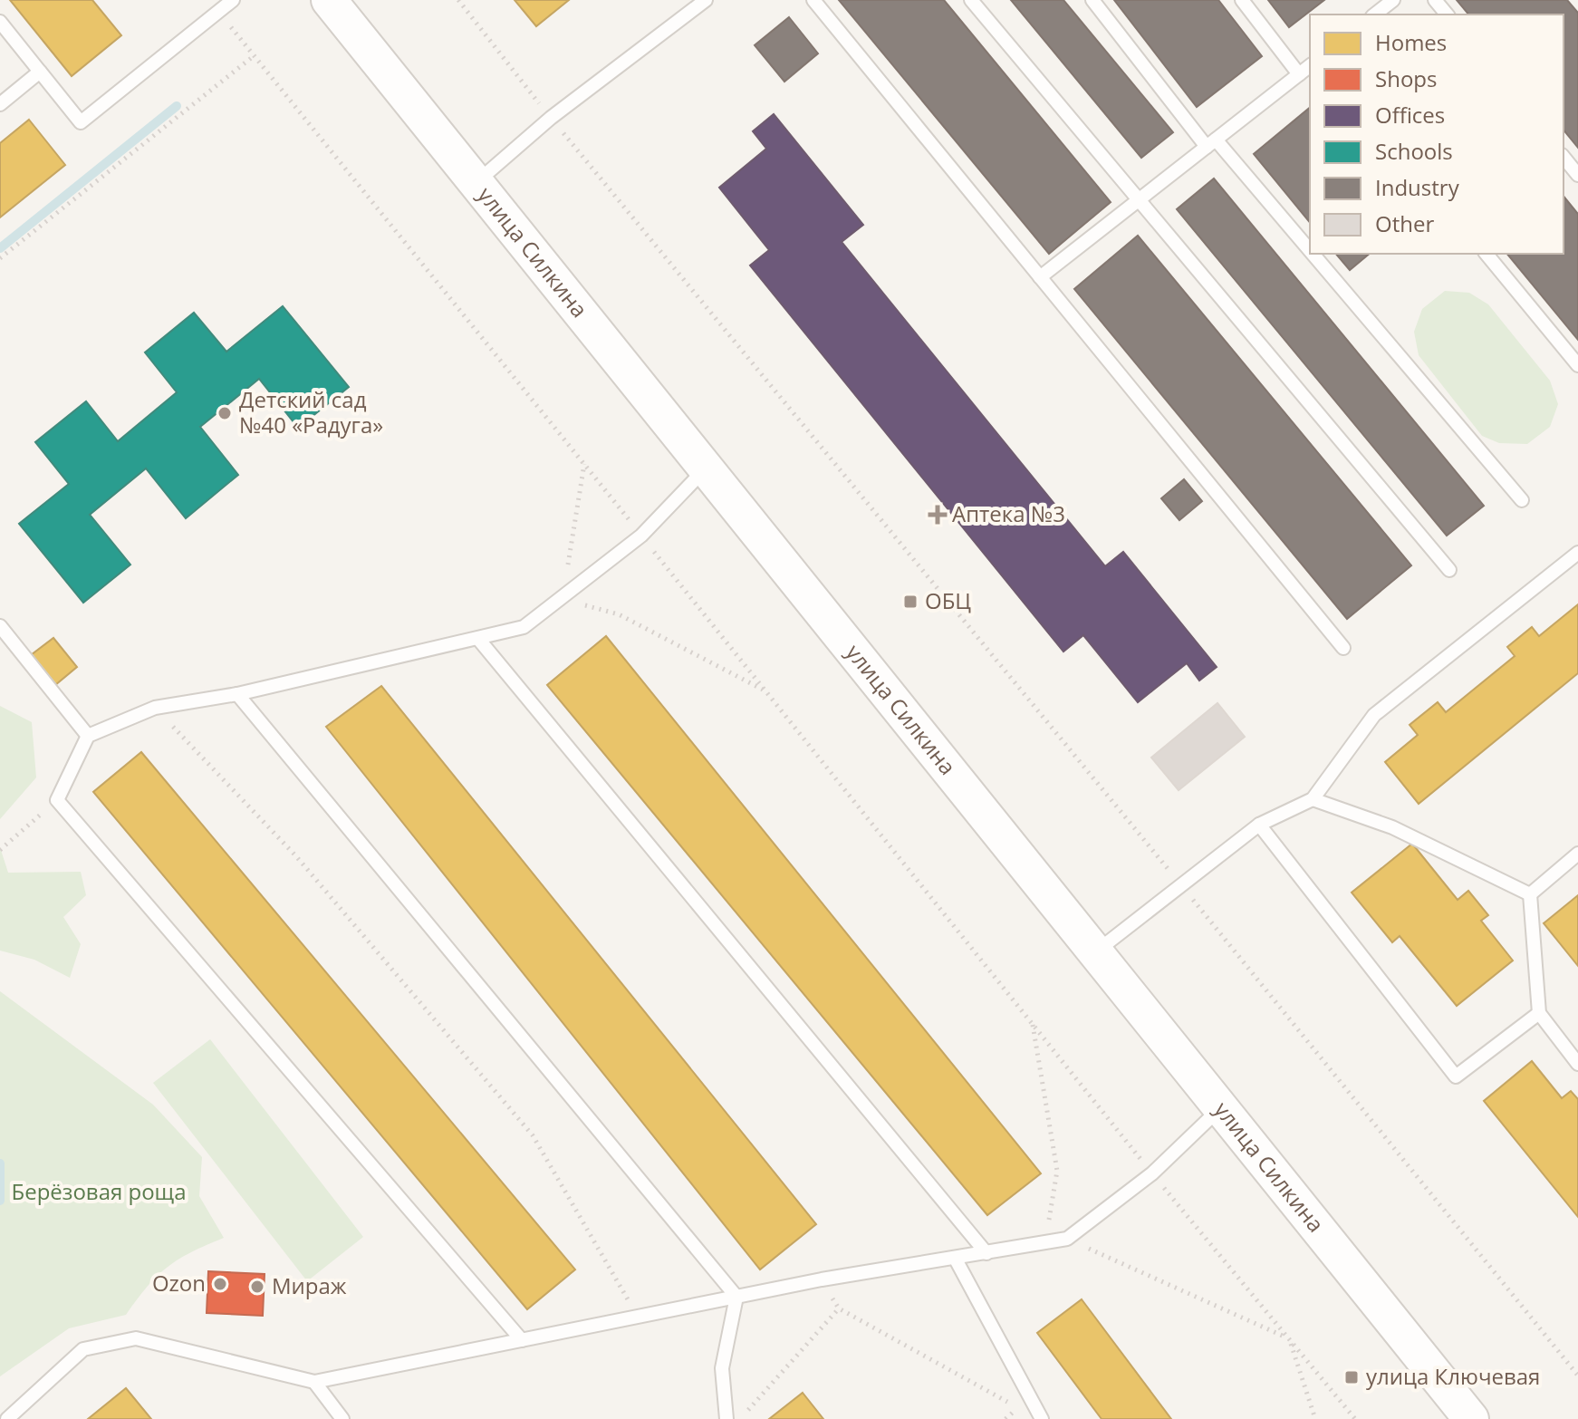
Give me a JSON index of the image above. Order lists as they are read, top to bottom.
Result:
{
  "streets": {
    "main road": ["улица Силкина"]
  },
  "parks": ["Берёзовая роща"],
  "places": {
    "other": ["Детский сад №40 «Радуга»", "Ozon", "Мираж"],
    "health": ["Аптека №3"],
    "transit": ["ОБЦ", "улица Ключевая"]
  },
  "legend": [
    "Homes",
    "Shops",
    "Offices",
    "Schools",
    "Industry",
    "Other"
  ]
}
